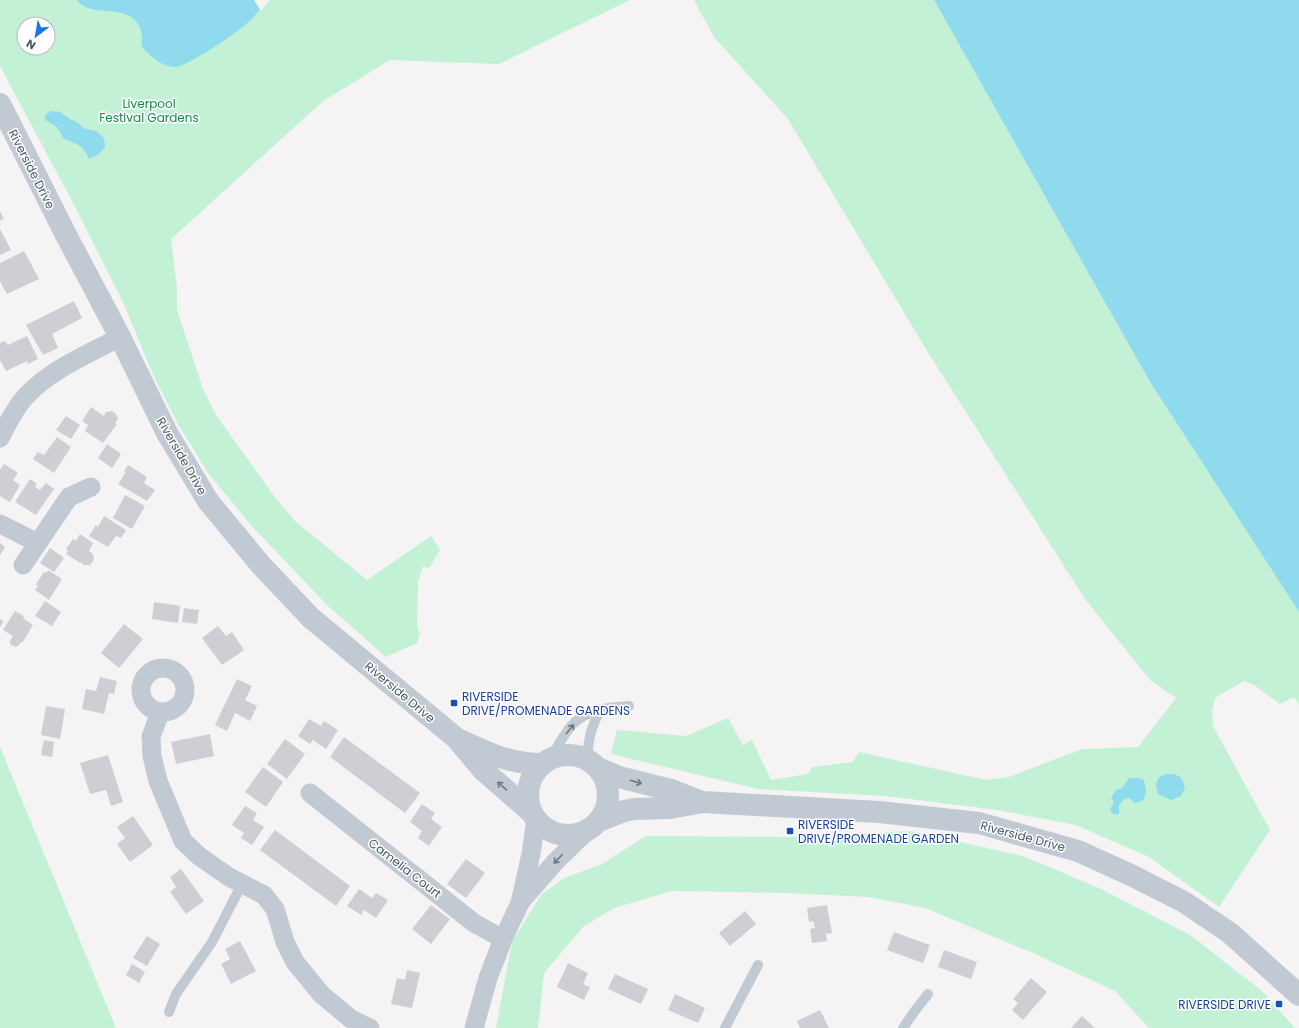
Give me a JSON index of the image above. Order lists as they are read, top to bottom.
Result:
{
  "streets": {
    "street": ["Riverside Drive", "Camelia Court"]
  },
  "parks": ["Liverpool Festival Gardens"],
  "places": {
    "transit": ["RIVERSIDE DRIVE/PROMENADE GARDENS", "RIVERSIDE DRIVE/PROMENADE GARDEN", "RIVERSIDE DRIVE"]
  },
  "north": "bottom left"
}
